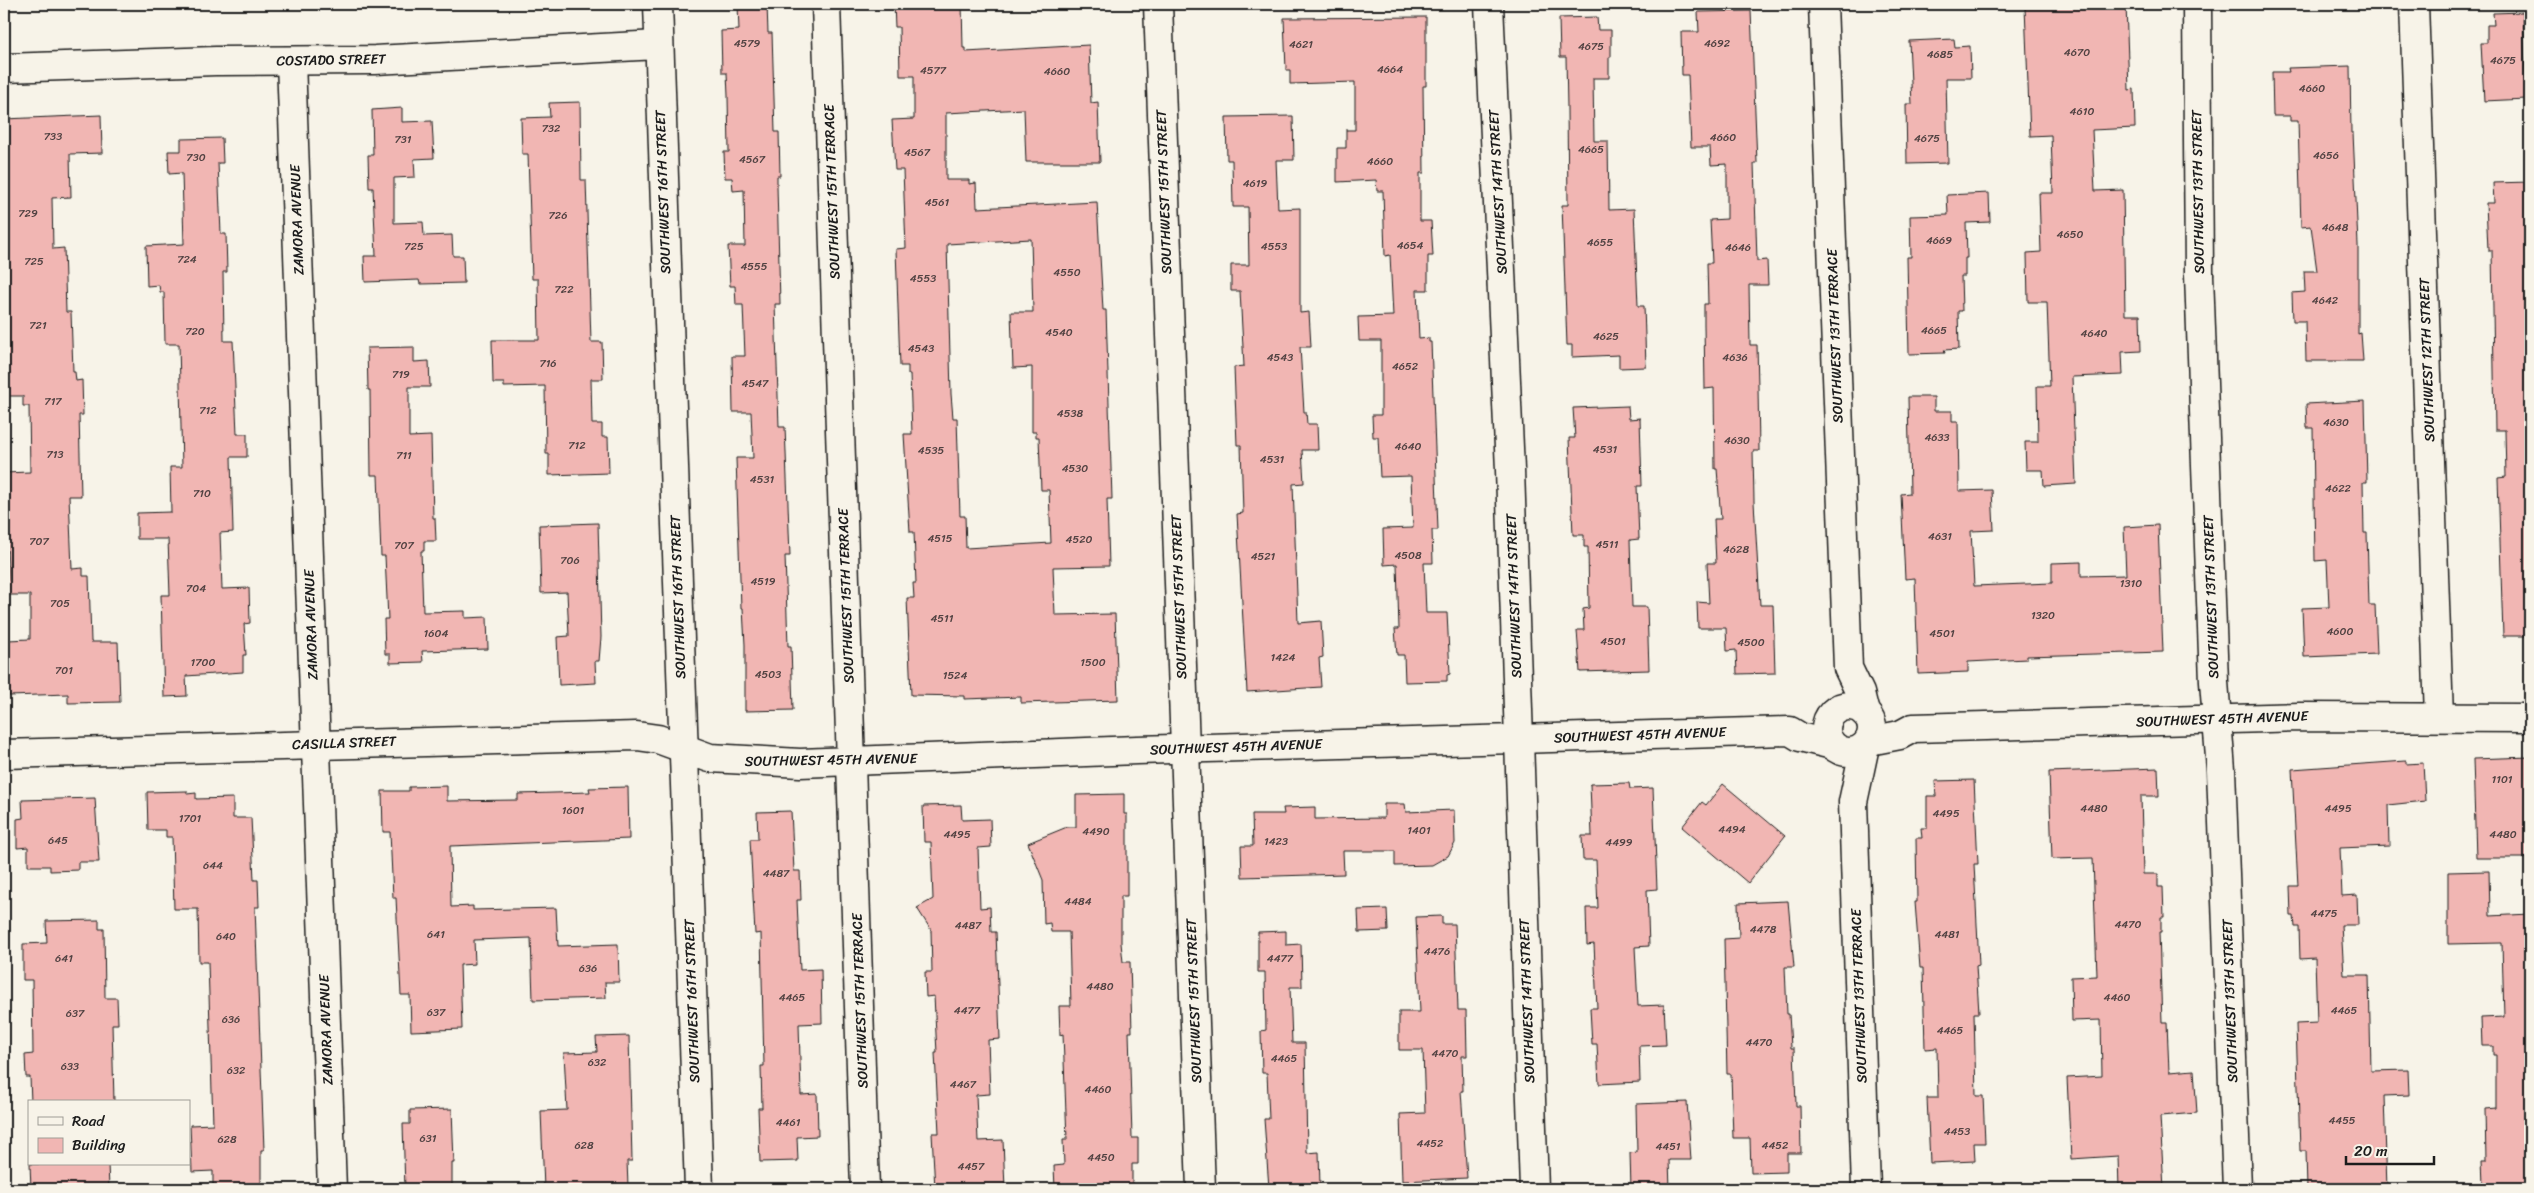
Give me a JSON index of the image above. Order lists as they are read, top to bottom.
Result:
{
  "streets": {
    "street": [
      "COSTADO STREET",
      "SOUTHWEST 16TH STREET",
      "SOUTHWEST 15TH TERRACE",
      "SOUTHWEST 15TH STREET",
      "SOUTHWEST 14TH STREET",
      "SOUTHWEST 13TH STREET",
      "ZAMORA AVENUE",
      "SOUTHWEST 13TH TERRACE",
      "SOUTHWEST 12TH STREET",
      "SOUTHWEST 45TH AVENUE",
      "CASILLA STREET"
    ]
  },
  "crossings": [
    ["COSTADO STREET", "SOUTHWEST 16TH STREET"],
    ["COSTADO STREET", "ZAMORA AVENUE"],
    ["SOUTHWEST 16TH STREET", "SOUTHWEST 45TH AVENUE"],
    ["SOUTHWEST 16TH STREET", "CASILLA STREET"],
    ["SOUTHWEST 15TH TERRACE", "SOUTHWEST 45TH AVENUE"],
    ["SOUTHWEST 15TH STREET", "SOUTHWEST 45TH AVENUE"],
    ["SOUTHWEST 14TH STREET", "SOUTHWEST 45TH AVENUE"],
    ["SOUTHWEST 13TH STREET", "SOUTHWEST 45TH AVENUE"],
    ["ZAMORA AVENUE", "CASILLA STREET"],
    ["SOUTHWEST 13TH TERRACE", "SOUTHWEST 45TH AVENUE"],
    ["SOUTHWEST 12TH STREET", "SOUTHWEST 45TH AVENUE"],
    ["SOUTHWEST 45TH AVENUE", "CASILLA STREET"]
  ],
  "house_numbers": [
    "4579",
    "4692",
    "4621",
    "4675",
    "4670",
    "4685",
    "4675",
    "4664",
    "4577",
    "4660",
    "4660",
    "4610",
    "732",
    "733",
    "4660",
    "4675",
    "731",
    "4665",
    "4567",
    "4656",
    "730",
    "4567",
    "4660",
    "4619",
    "4561",
    "729",
    "726",
    "4648",
    "4650",
    "4669",
    "4655",
    "4654",
    "725",
    "4553",
    "4646",
    "724",
    "725",
    "4555",
    "4550",
    "4553",
    "722",
    "4642",
    "721",
    "4665",
    "720",
    "4540",
    "4640",
    "4625",
    "4543",
    "4543",
    "4636",
    "716",
    "4652",
    "719",
    "4547",
    "717",
    "712",
    "4538",
    "4630",
    "4633",
    "4630",
    "712",
    "4640",
    "4531",
    "4535",
    "713",
    "711",
    "4531",
    "4530",
    "4531",
    "4622",
    "710",
    "4631",
    "4515",
    "4520",
    "707",
    "4511",
    "707",
    "4628",
    "4508",
    "4521",
    "706",
    "4519",
    "1310",
    "704",
    "705",
    "1320",
    "4511",
    "4600",
    "1604",
    "4501",
    "4501",
    "4500",
    "1424",
    "1700",
    "1500",
    "701",
    "4503",
    "1524",
    "1101",
    "4480",
    "4495",
    "1601",
    "4495",
    "1701",
    "4494",
    "1401",
    "4490",
    "4495",
    "4480",
    "645",
    "1423",
    "4499",
    "644",
    "4487",
    "4484",
    "4475",
    "4470",
    "4487",
    "4478",
    "641",
    "4481",
    "640",
    "4476",
    "641",
    "4477",
    "636",
    "4480",
    "4465",
    "4460",
    "4477",
    "4465",
    "637",
    "637",
    "636",
    "4465",
    "4470",
    "4470",
    "4465",
    "632",
    "633",
    "632",
    "4467",
    "4460",
    "4455",
    "4461",
    "4453",
    "631",
    "628",
    "4452",
    "628",
    "4452",
    "4451",
    "4450",
    "4457"
  ],
  "legend": ["Road", "Building"],
  "scale_bar": "20 m"
}
